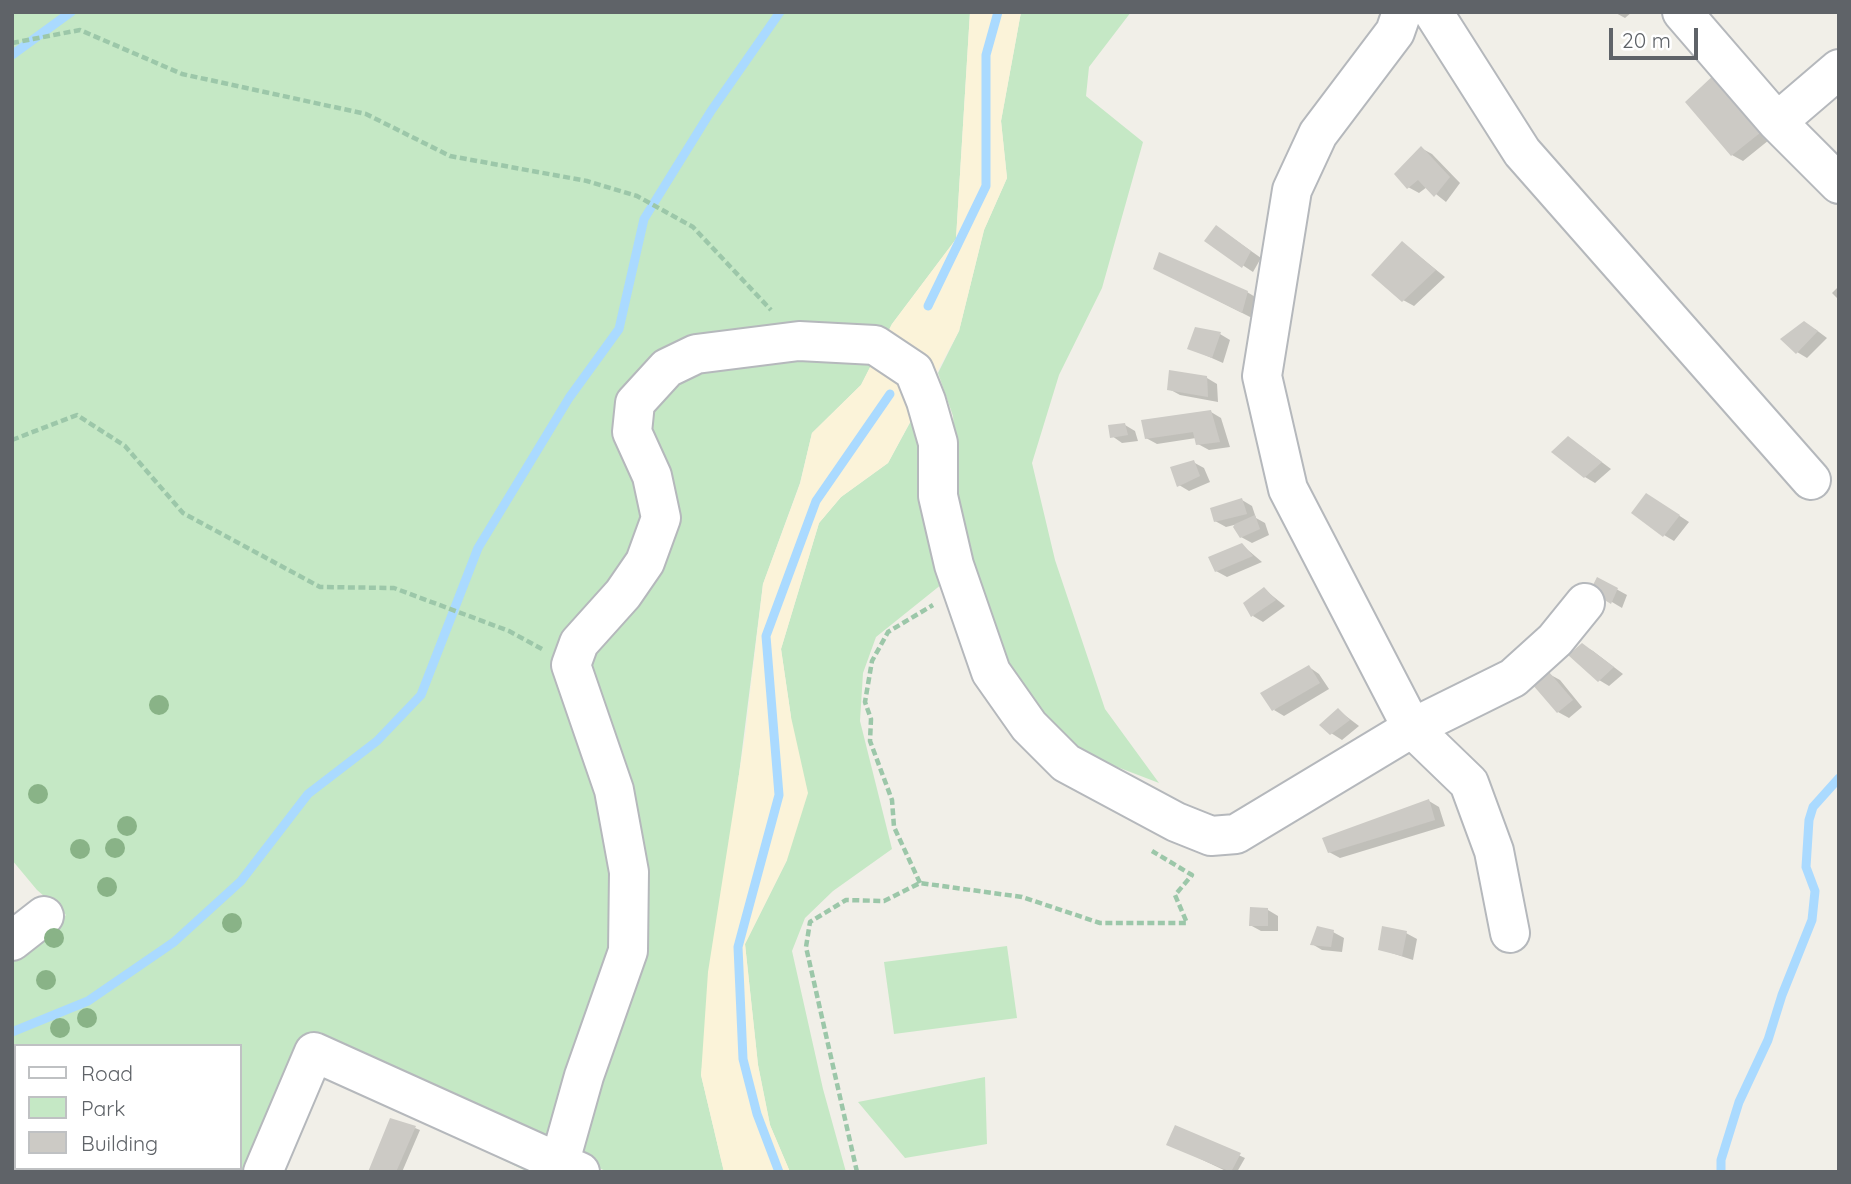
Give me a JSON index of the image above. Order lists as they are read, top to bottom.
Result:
{
  "legend": ["Road", "Park", "Building"],
  "scale_bar": "20 m"
}
